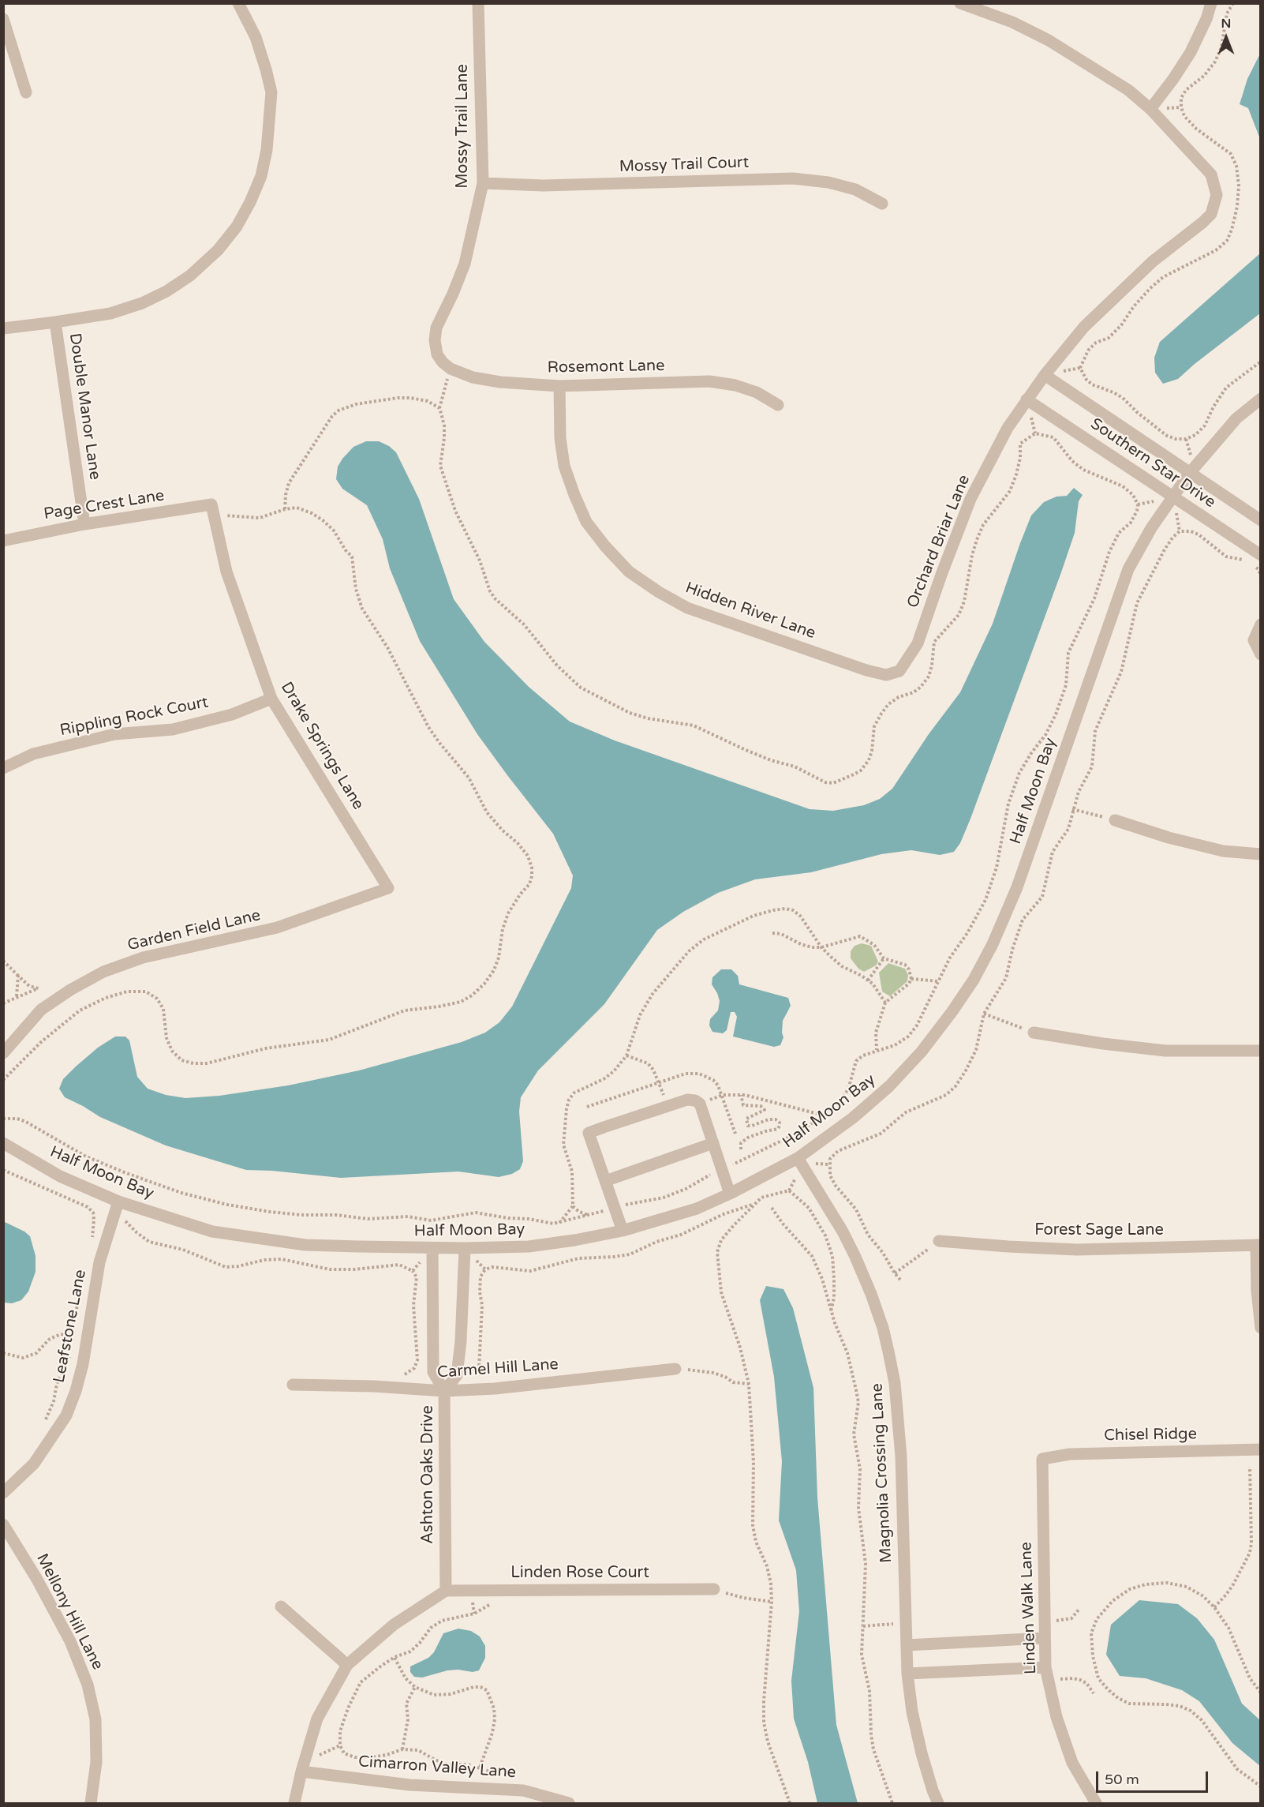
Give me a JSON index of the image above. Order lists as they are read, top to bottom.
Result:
{
  "streets": {
    "street": [
      "Mossy Trail Lane",
      "Mossy Trail Court",
      "Rosemont Lane",
      "Double Manor Lane",
      "Southern Star Drive",
      "Page Crest Lane",
      "Orchard Briar Lane",
      "Hidden River Lane",
      "Rippling Rock Court",
      "Drake Springs Lane",
      "Half Moon Bay",
      "Garden Field Lane",
      "Forest Sage Lane",
      "Leafstone Lane",
      "Carmel Hill Lane",
      "Chisel Ridge",
      "Magnolia Crossing Lane",
      "Ashton Oaks Drive",
      "Linden Rose Court",
      "Linden Walk Lane",
      "Mellony Hill Lane",
      "Cimarron Valley Lane"
    ]
  },
  "crossings": [
    ["Mossy Trail Lane", "Mossy Trail Court"],
    ["Mossy Trail Lane", "Rosemont Lane"],
    ["Rosemont Lane", "Hidden River Lane"],
    ["Double Manor Lane", "Page Crest Lane"],
    ["Southern Star Drive", "Orchard Briar Lane"],
    ["Southern Star Drive", "Half Moon Bay"],
    ["Page Crest Lane", "Drake Springs Lane"],
    ["Orchard Briar Lane", "Hidden River Lane"],
    ["Rippling Rock Court", "Drake Springs Lane"],
    ["Drake Springs Lane", "Garden Field Lane"],
    ["Half Moon Bay", "Leafstone Lane"],
    ["Half Moon Bay", "Magnolia Crossing Lane"],
    ["Half Moon Bay", "Ashton Oaks Drive"],
    ["Carmel Hill Lane", "Ashton Oaks Drive"],
    ["Chisel Ridge", "Linden Walk Lane"],
    ["Ashton Oaks Drive", "Linden Rose Court"]
  ],
  "scale_bar": "50 m",
  "north": "top"
}
